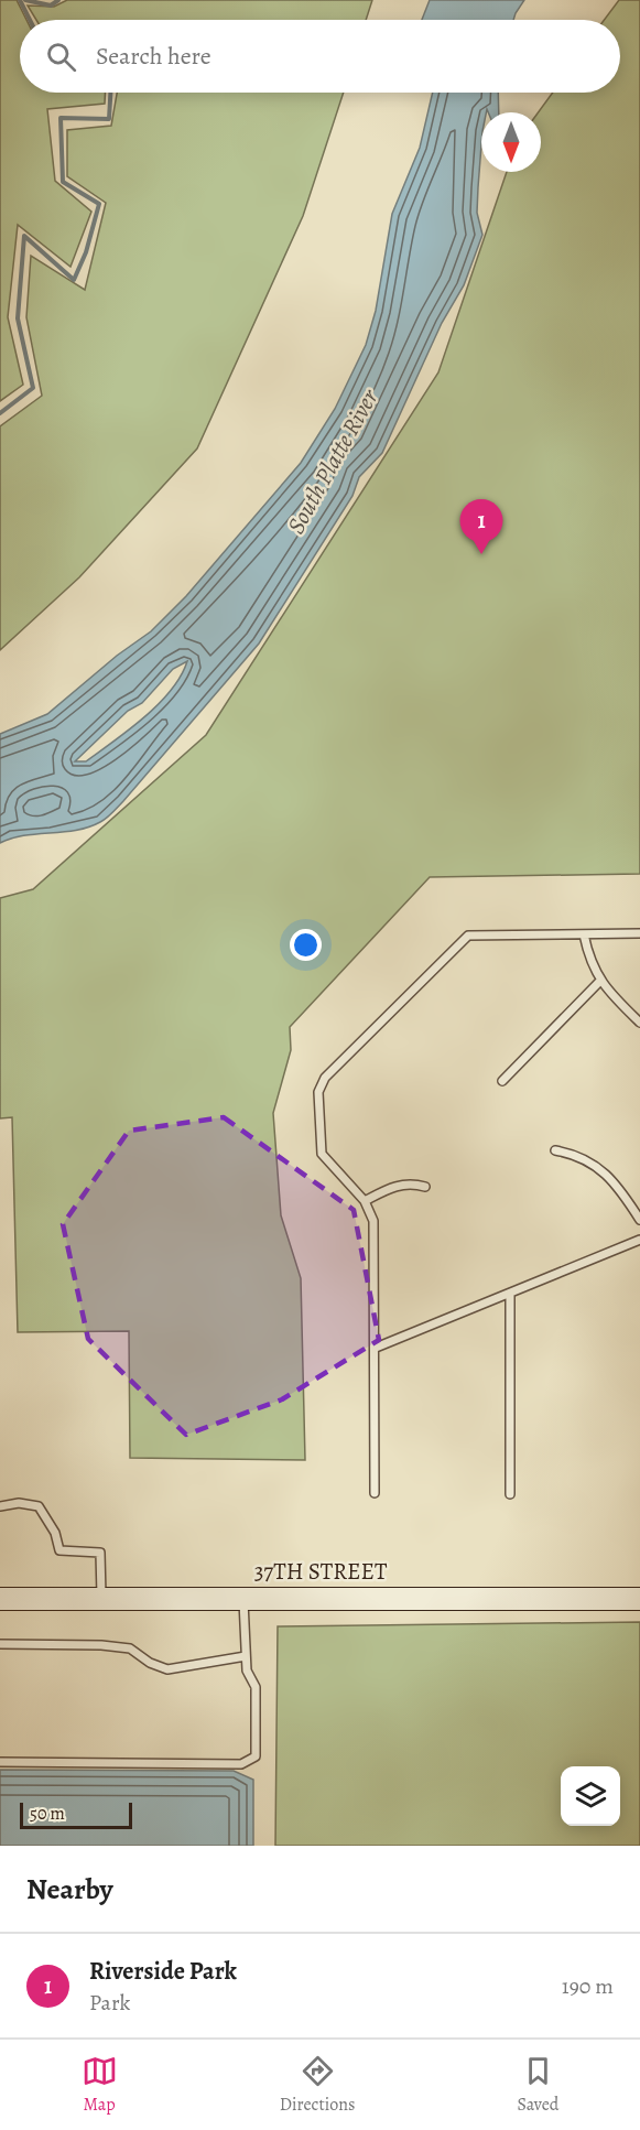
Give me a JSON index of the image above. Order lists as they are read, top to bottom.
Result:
{
  "streets": {
    "main road": ["37TH STREET"]
  },
  "water": ["South Platte River"],
  "scale_bar": "50 m",
  "north": "bottom",
  "page": {
    "search": "Search here",
    "pins": "1",
    "scale": "50 m",
    "heading": "Nearby",
    "list": [
      {
        "mark": "1",
        "name": "Riverside Park",
        "note": "Park",
        "value": "190 m"
      }
    ],
    "nav": ["Map", "Directions", "Saved"]
  }
}
